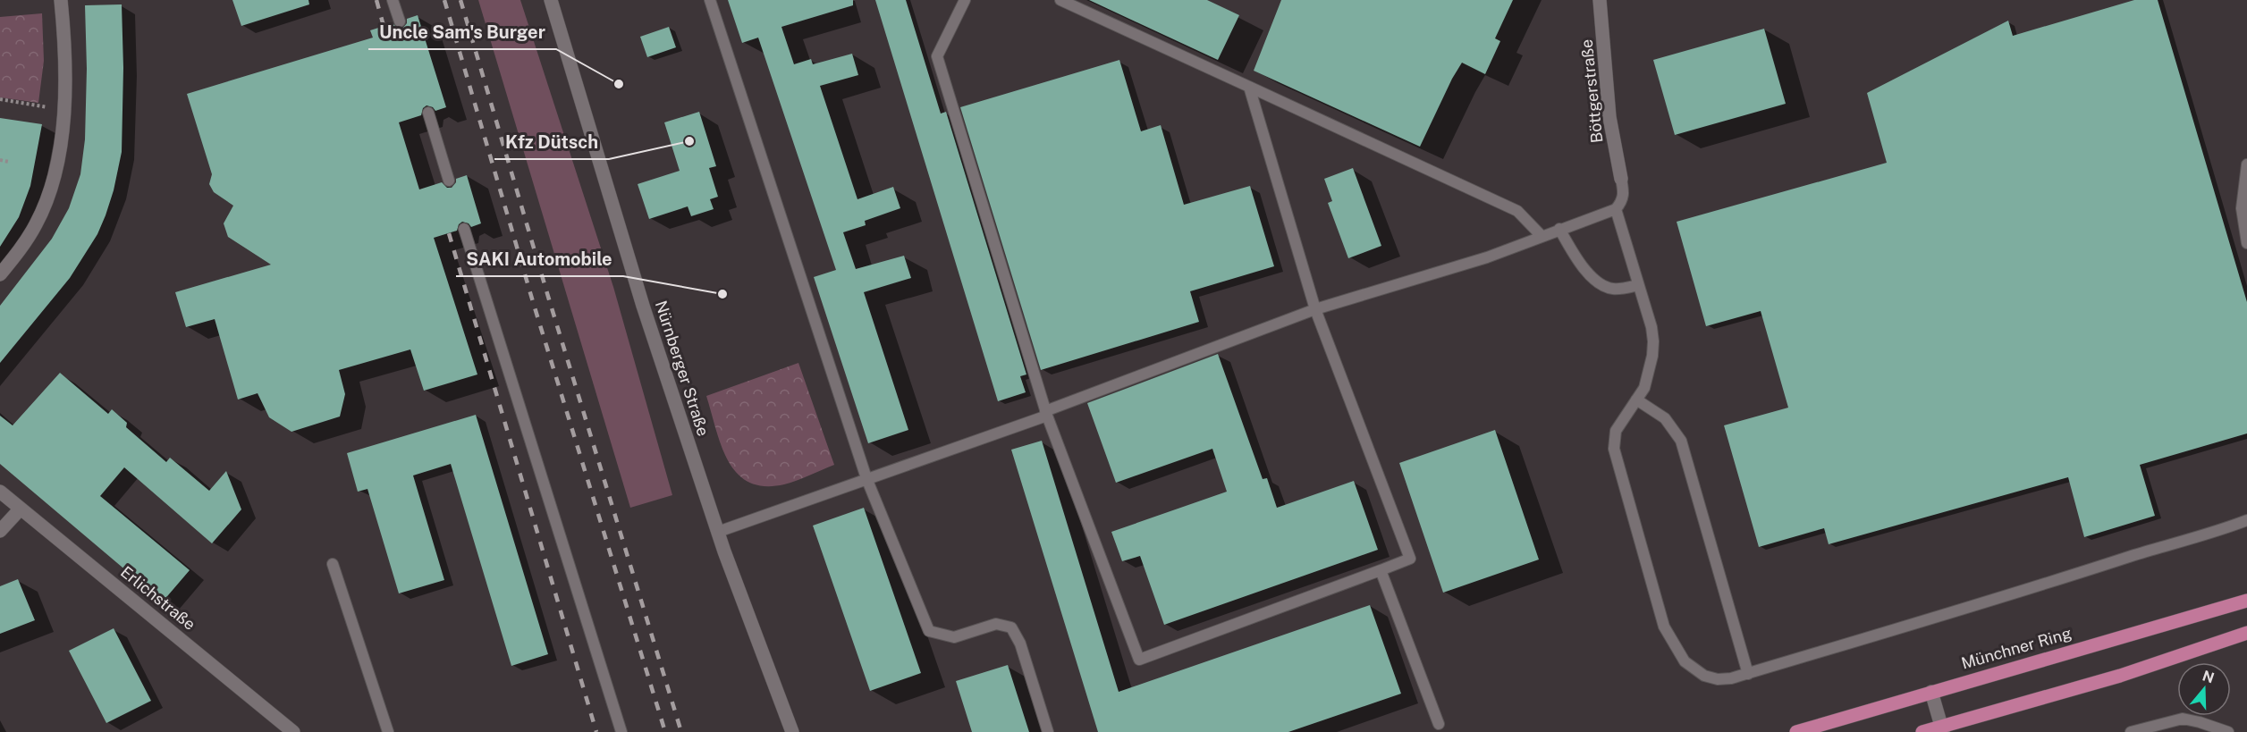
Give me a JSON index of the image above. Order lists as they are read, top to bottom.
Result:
{
  "streets": {
    "main road": ["Münchner Ring"],
    "street": ["Böttgerstraße", "Nürnberger Straße", "Erlichstraße"]
  },
  "places": ["Uncle Sam's Burger", "Kfz Dütsch", "SAKI Automobile"],
  "north": "top"
}
